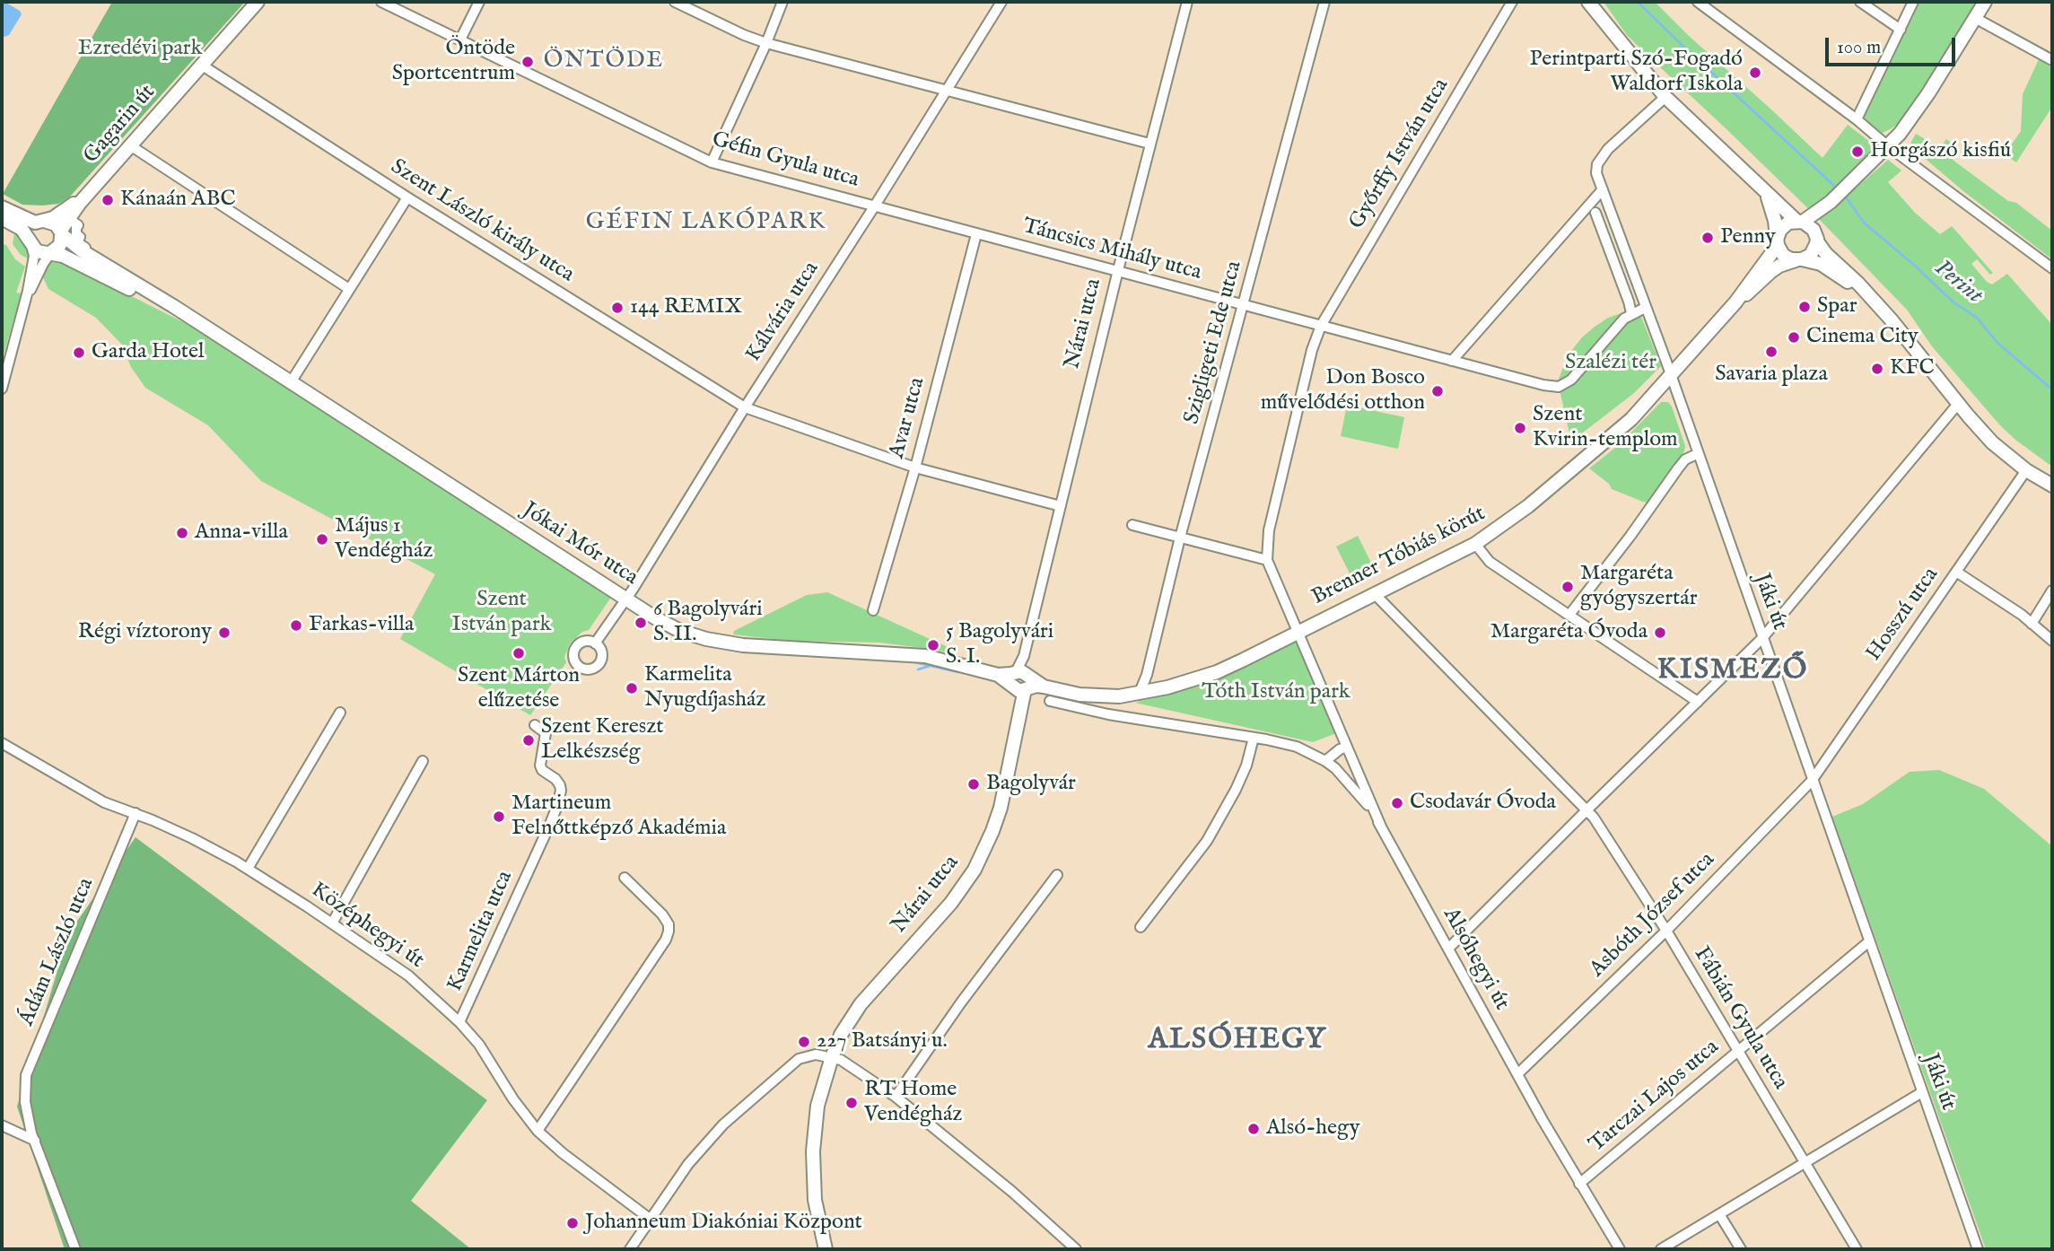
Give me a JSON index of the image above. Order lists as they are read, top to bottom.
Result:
{
  "streets": {
    "street": [
      "Gagarin út",
      "Győrffy István utca",
      "Géfin Gyula utca",
      "Szent László király utca",
      "Táncsics Mihály utca",
      "Kálvária utca",
      "Nárai utca",
      "Szigligeti Ede utca",
      "Avar utca",
      "Jókai Mór utca",
      "Brenner Tóbiás körút",
      "Jáki út",
      "Hosszú utca",
      "Asbóth József utca",
      "Középhegyi út",
      "Karmelita utca",
      "Ádám László utca",
      "Alsóhegyi út",
      "Fábián Gyula utca",
      "Tarczai Lajos utca"
    ]
  },
  "crossings": [
    ["Gagarin út", "Szent László király utca"],
    ["Gagarin út", "Jókai Mór utca"],
    ["Győrffy István utca", "Táncsics Mihály utca"],
    ["Géfin Gyula utca", "Táncsics Mihály utca"],
    ["Géfin Gyula utca", "Kálvária utca"],
    ["Szent László király utca", "Kálvária utca"],
    ["Szent László király utca", "Nárai utca"],
    ["Szent László király utca", "Avar utca"],
    ["Táncsics Mihály utca", "Kálvária utca"],
    ["Táncsics Mihály utca", "Nárai utca"],
    ["Táncsics Mihály utca", "Szigligeti Ede utca"],
    ["Táncsics Mihály utca", "Avar utca"],
    ["Kálvária utca", "Jókai Mór utca"],
    ["Nárai utca", "Jókai Mór utca"],
    ["Nárai utca", "Brenner Tóbiás körút"],
    ["Szigligeti Ede utca", "Brenner Tóbiás körút"],
    ["Jókai Mór utca", "Brenner Tóbiás körút"],
    ["Brenner Tóbiás körút", "Jáki út"],
    ["Brenner Tóbiás körút", "Fábián Gyula utca"],
    ["Jáki út", "Hosszú utca"],
    ["Jáki út", "Asbóth József utca"],
    ["Jáki út", "Tarczai Lajos utca"],
    ["Hosszú utca", "Asbóth József utca"],
    ["Asbóth József utca", "Alsóhegyi út"],
    ["Asbóth József utca", "Fábián Gyula utca"],
    ["Középhegyi út", "Karmelita utca"],
    ["Középhegyi út", "Ádám László utca"],
    ["Alsóhegyi út", "Tarczai Lajos utca"],
    ["Fábián Gyula utca", "Tarczai Lajos utca"]
  ],
  "districts": [
    "ÖNTÖDE",
    "GÉFIN LAKÓPARK",
    "KISMEZŐ",
    "ALSÓHEGY"
  ],
  "water": ["Perint"],
  "parks": [
    "Ezredévi park",
    "Szalézi tér",
    "Szent István park",
    "Tóth István park"
  ],
  "places": [
    "Öntöde Sportcentrum",
    "Perintparti Szó-Fogadó Waldorf Iskola",
    "Horgászó kisfiú",
    "Kánaán ABC",
    "Penny",
    "Spar",
    "144 REMIX",
    "Cinema City",
    "Savaria plaza",
    "Garda Hotel",
    "KFC",
    "Don Bosco művelődési otthon",
    "Szent Kvirin-templom",
    "Anna-villa",
    "Május 1 Vendégház",
    "Margaréta gyógyszertár",
    "6 Bagolyvári S. II.",
    "Farkas-villa",
    "Régi víztorony",
    "Margaréta Óvoda",
    "5 Bagolyvári S. I.",
    "Szent Márton elűzetése",
    "Karmelita Nyugdíjasház",
    "Szent Kereszt Lelkészség",
    "Bagolyvár",
    "Csodavár Óvoda",
    "Martineum Felnőttképző Akadémia",
    "227 Batsányi u.",
    "RT Home Vendégház",
    "Alsó-hegy",
    "Johanneum Diakóniai Központ"
  ],
  "scale_bar": "100 m"
}
